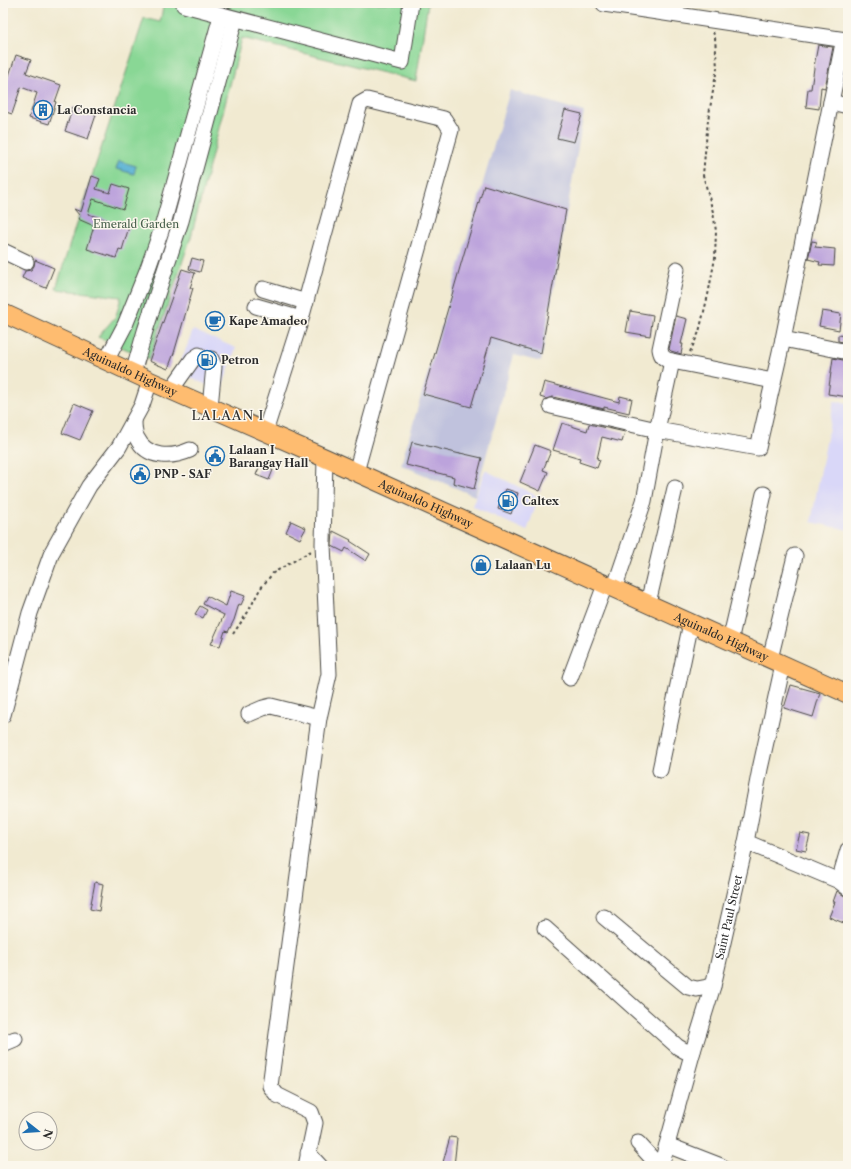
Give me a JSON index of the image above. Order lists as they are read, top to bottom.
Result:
{
  "streets": {
    "main road": ["Aguinaldo Highway"],
    "street": ["Saint Paul Street"]
  },
  "crossings": [
    ["Aguinaldo Highway", "Saint Paul Street"]
  ],
  "districts": ["LALAAN I"],
  "parks": ["Emerald Garden"],
  "places": {
    "building": ["La Constancia"],
    "cafe": ["Kape Amadeo"],
    "fuel station": ["Petron", "Caltex"],
    "public building": ["Lalaan I Barangay Hall", "PNP - SAF"],
    "shop": ["Lalaan Lu"]
  },
  "north": "right"
}
